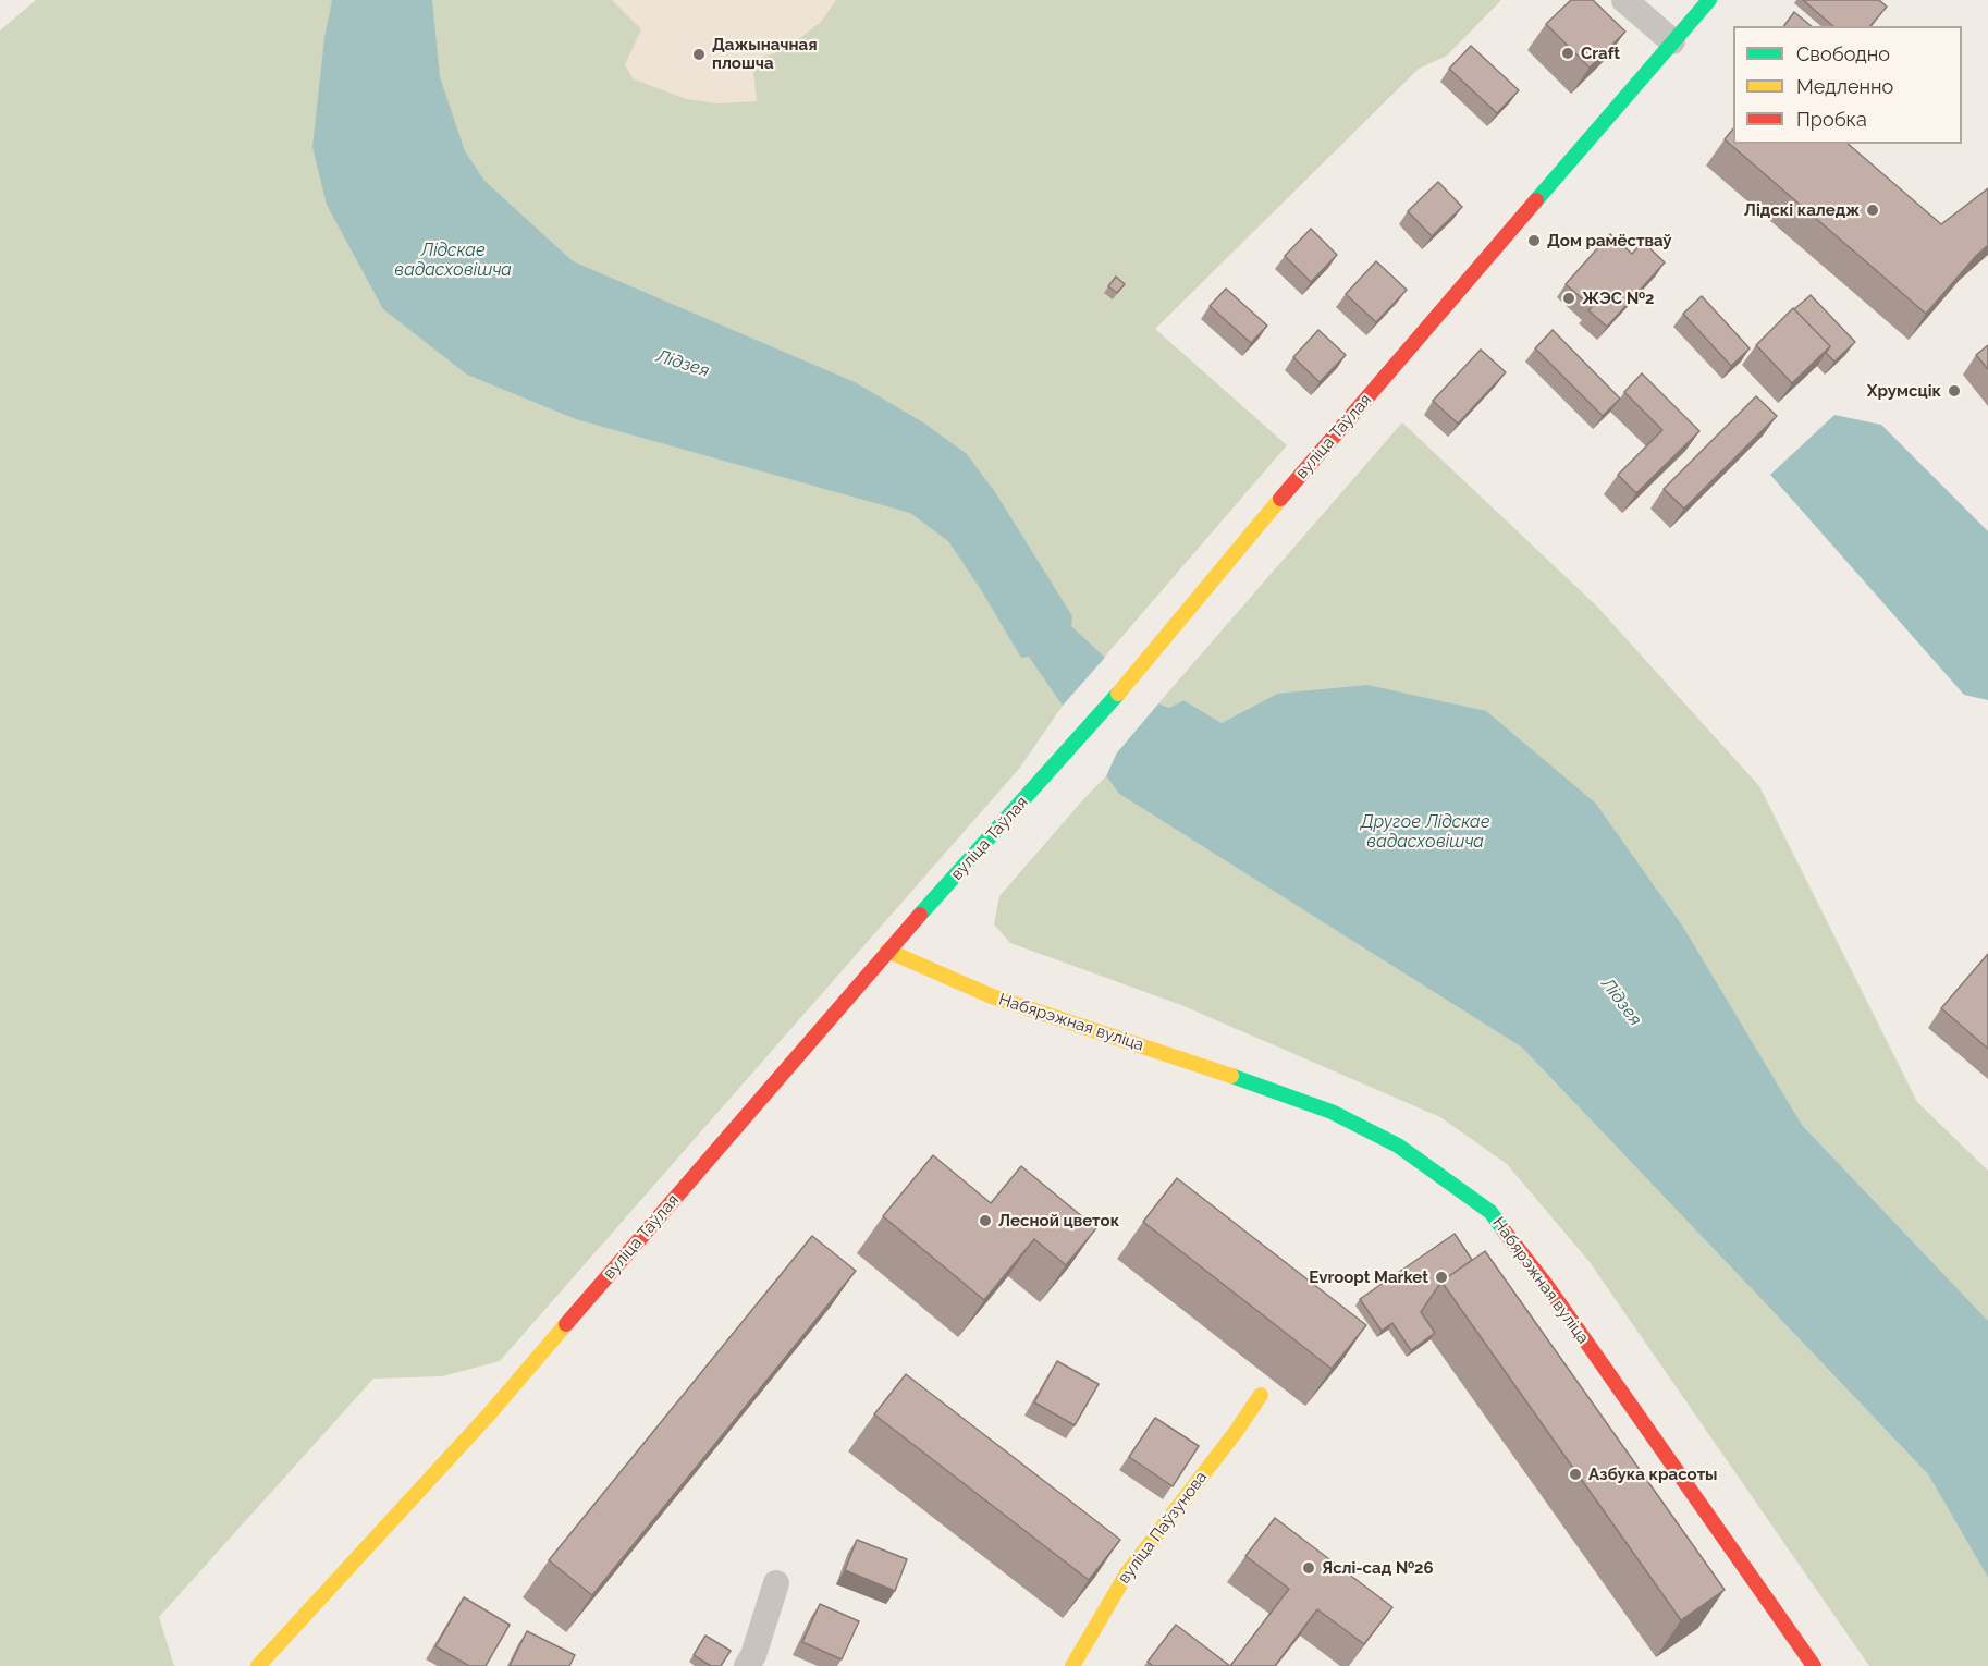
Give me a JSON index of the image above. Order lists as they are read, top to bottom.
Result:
{
  "streets": {
    "main road": ["вуліца Таўлая", "Набярэжная вуліца", "вуліца Паўзунова"]
  },
  "crossings": [
    ["вуліца Таўлая", "Набярэжная вуліца"]
  ],
  "water": ["Лідскае вадасховішча", "Лідзея", "Другое Лідскае вадасховішча"],
  "places": [
    "Craft",
    "Дажыначная плошча",
    "Лідскі каледж",
    "Дом рамёстваў",
    "ЖЭС №2",
    "Хрумсцік",
    "Лесной цветок",
    "Evroopt Market",
    "Азбука красоты",
    "Яслі-сад №26"
  ],
  "legend": ["Свободно", "Медленно", "Пробка"]
}
